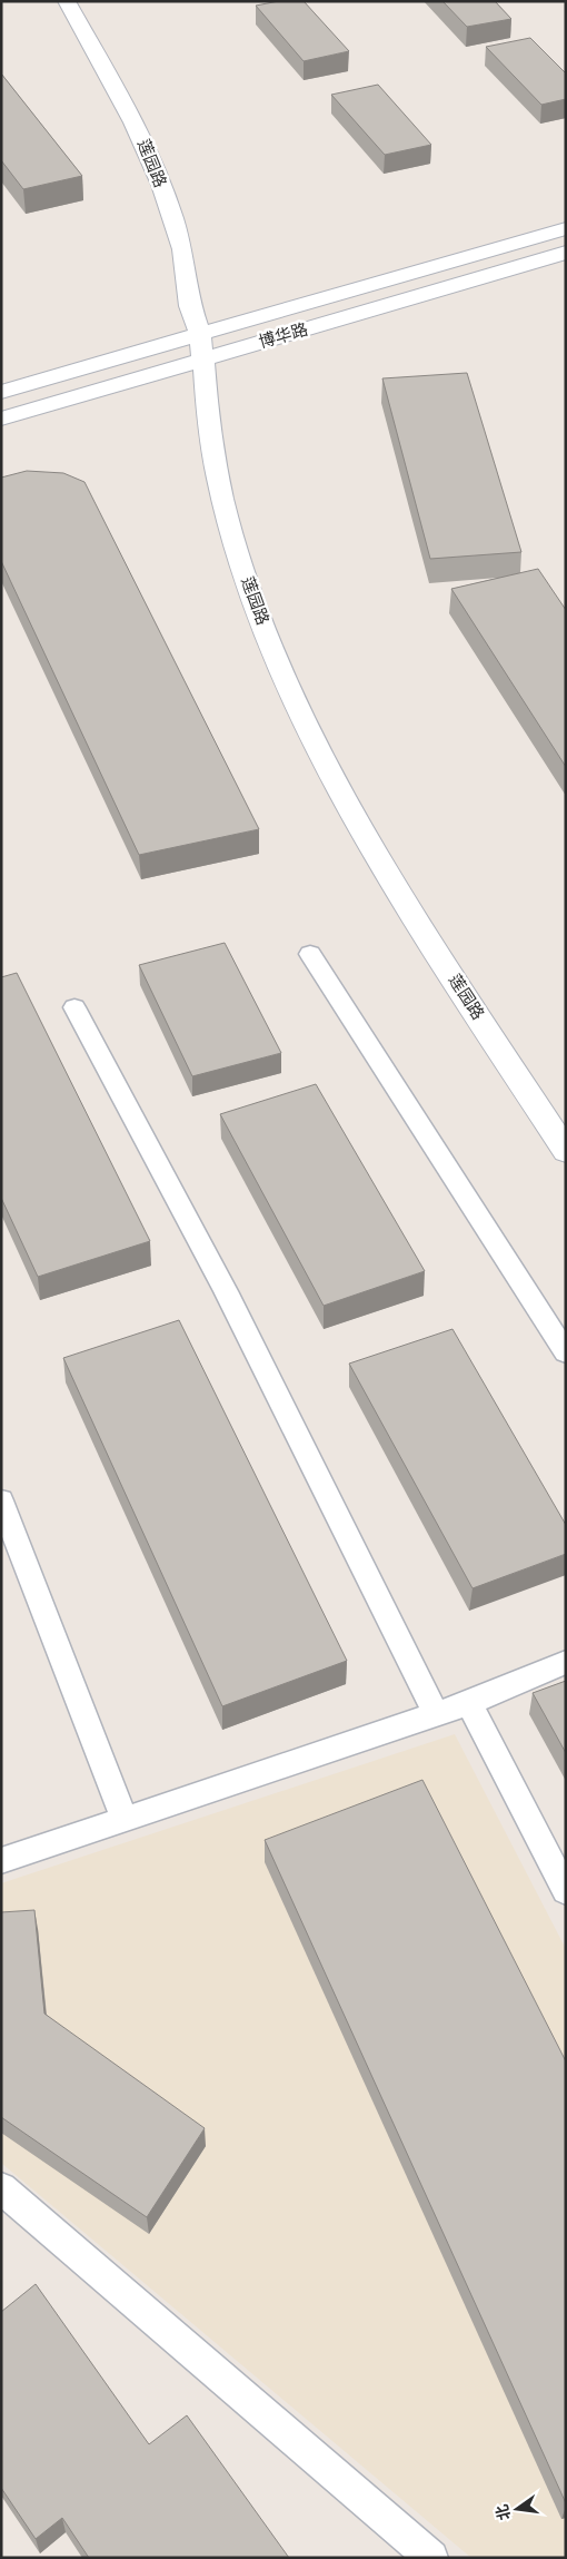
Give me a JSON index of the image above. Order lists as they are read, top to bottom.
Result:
{
  "streets": {
    "street": ["莲园路", "博华路"]
  },
  "crossings": [
    ["莲园路", "博华路"]
  ],
  "north": "left"
}
